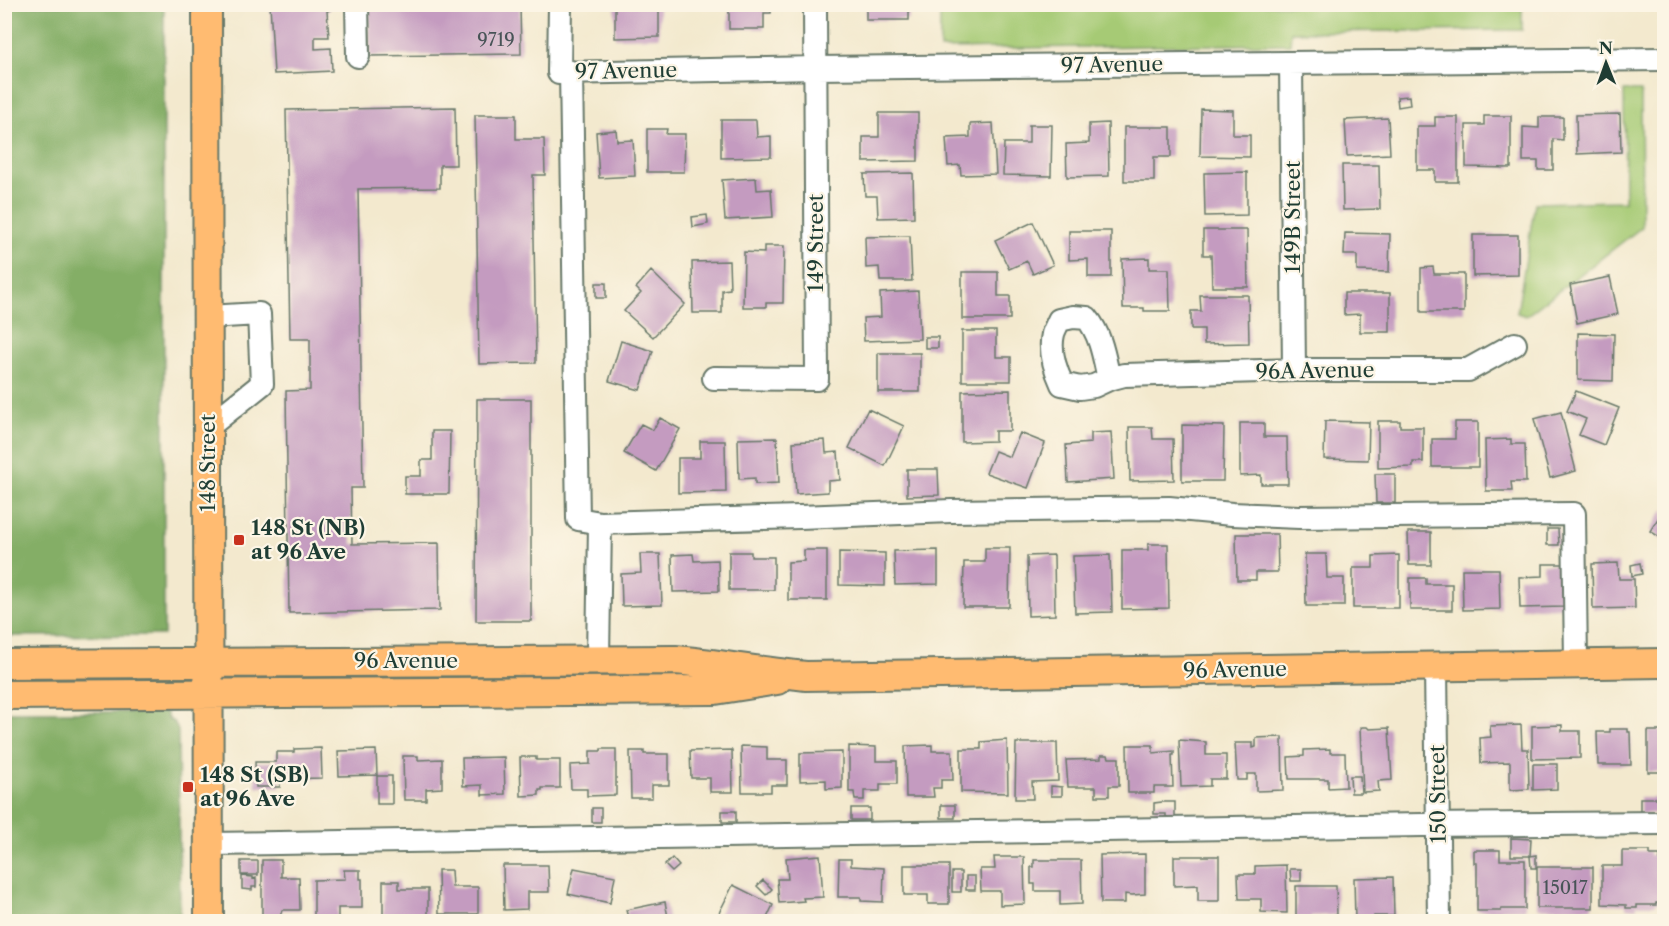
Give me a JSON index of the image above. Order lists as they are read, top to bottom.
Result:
{
  "streets": {
    "main road": ["148 Street", "96 Avenue"],
    "street": [
      "97 Avenue",
      "149B Street",
      "149 Street",
      "96A Avenue",
      "150 Street"
    ]
  },
  "crossings": [
    ["97 Avenue", "149B Street"],
    ["97 Avenue", "149 Street"],
    ["149B Street", "96A Avenue"],
    ["148 Street", "96 Avenue"],
    ["96 Avenue", "150 Street"]
  ],
  "places": {
    "transit": ["148 St (NB) at 96 Ave", "148 St (SB) at 96 Ave"]
  },
  "house_numbers": ["9719", "15017"],
  "north": "top"
}
